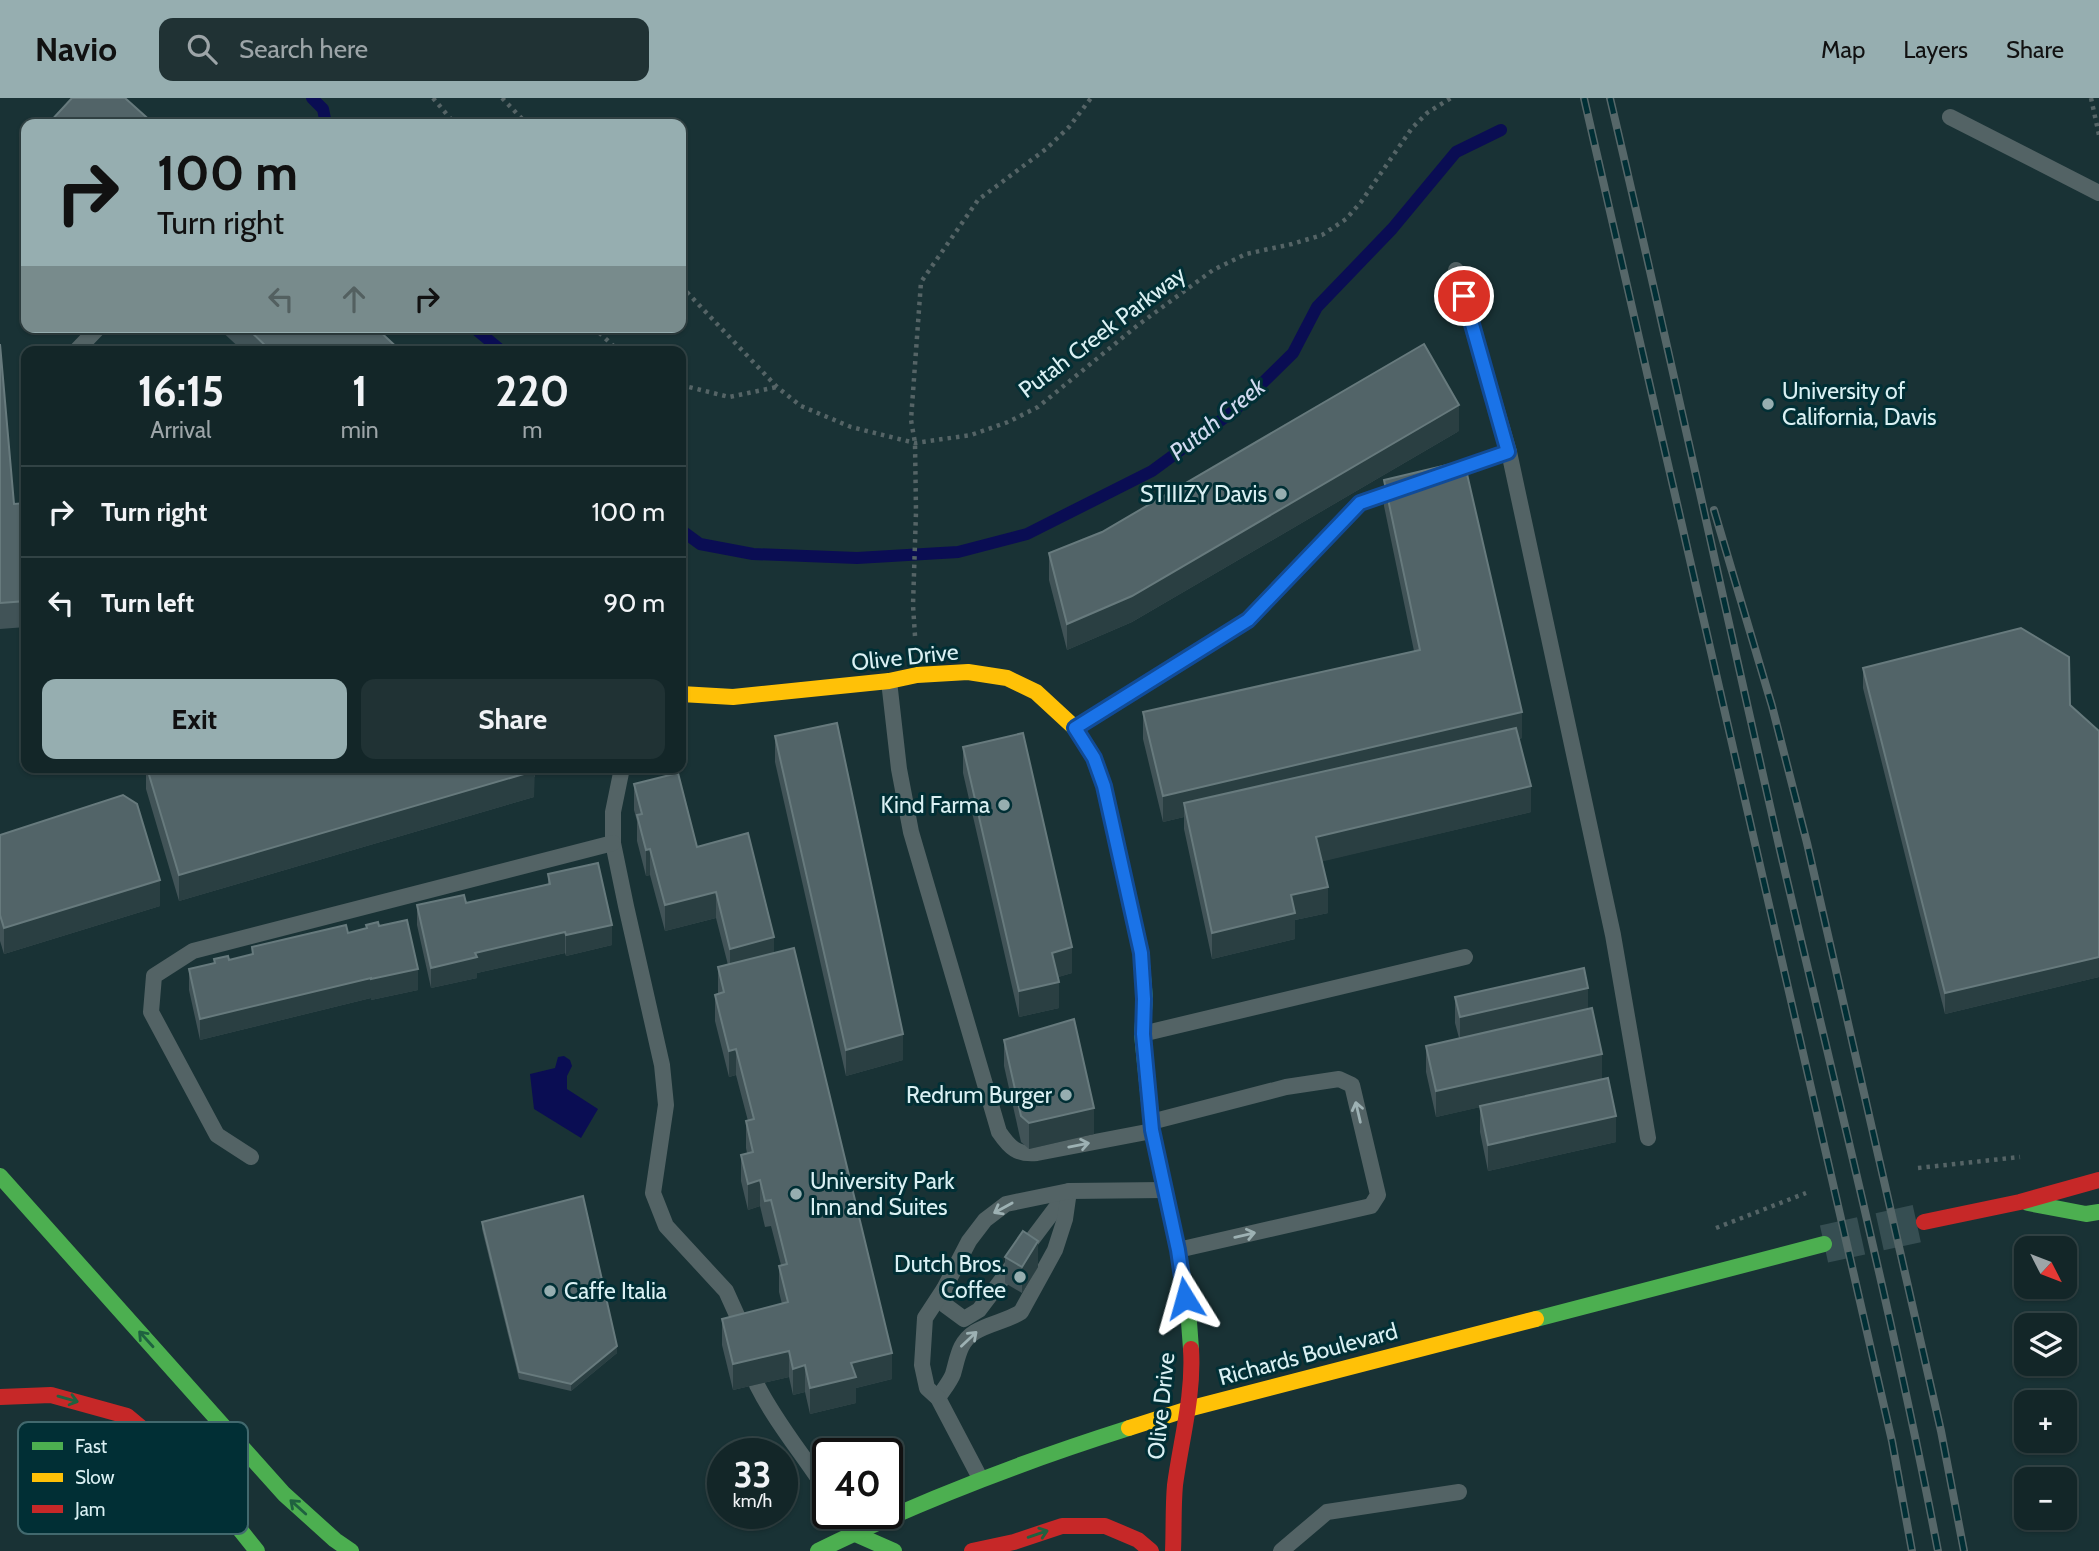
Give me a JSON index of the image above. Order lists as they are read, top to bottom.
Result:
{
  "streets": {
    "main road": ["Olive Drive", "Richards Boulevard"],
    "path": ["Putah Creek Parkway"]
  },
  "crossings": [
    ["Olive Drive", "Richards Boulevard"]
  ],
  "water": ["Putah Creek"],
  "places": [
    "University of California, Davis",
    "STIIIZY Davis",
    "Kind Farma",
    "Redrum Burger",
    "University Park Inn and Suites",
    "Dutch Bros. Coffee",
    "Caffe Italia"
  ],
  "legend": ["Fast", "Slow", "Jam"],
  "north": "bottom right",
  "page": {
    "header": "Navio",
    "search": "Search here",
    "nav": ["Map", "Layers", "Share"],
    "turn": ["100 m", "Turn right"],
    "eta": [
      "16:15",
      "Arrival",
      "1",
      "min",
      "220",
      "m"
    ],
    "list": [
      {
        "name": "Turn right",
        "value": "100 m"
      },
      {
        "name": "Turn left",
        "value": "90 m"
      }
    ],
    "buttons": ["Exit", "Share"],
    "map_buttons": ["+", "−"],
    "speed": "33 km/h",
    "limit": "40"
  }
}
